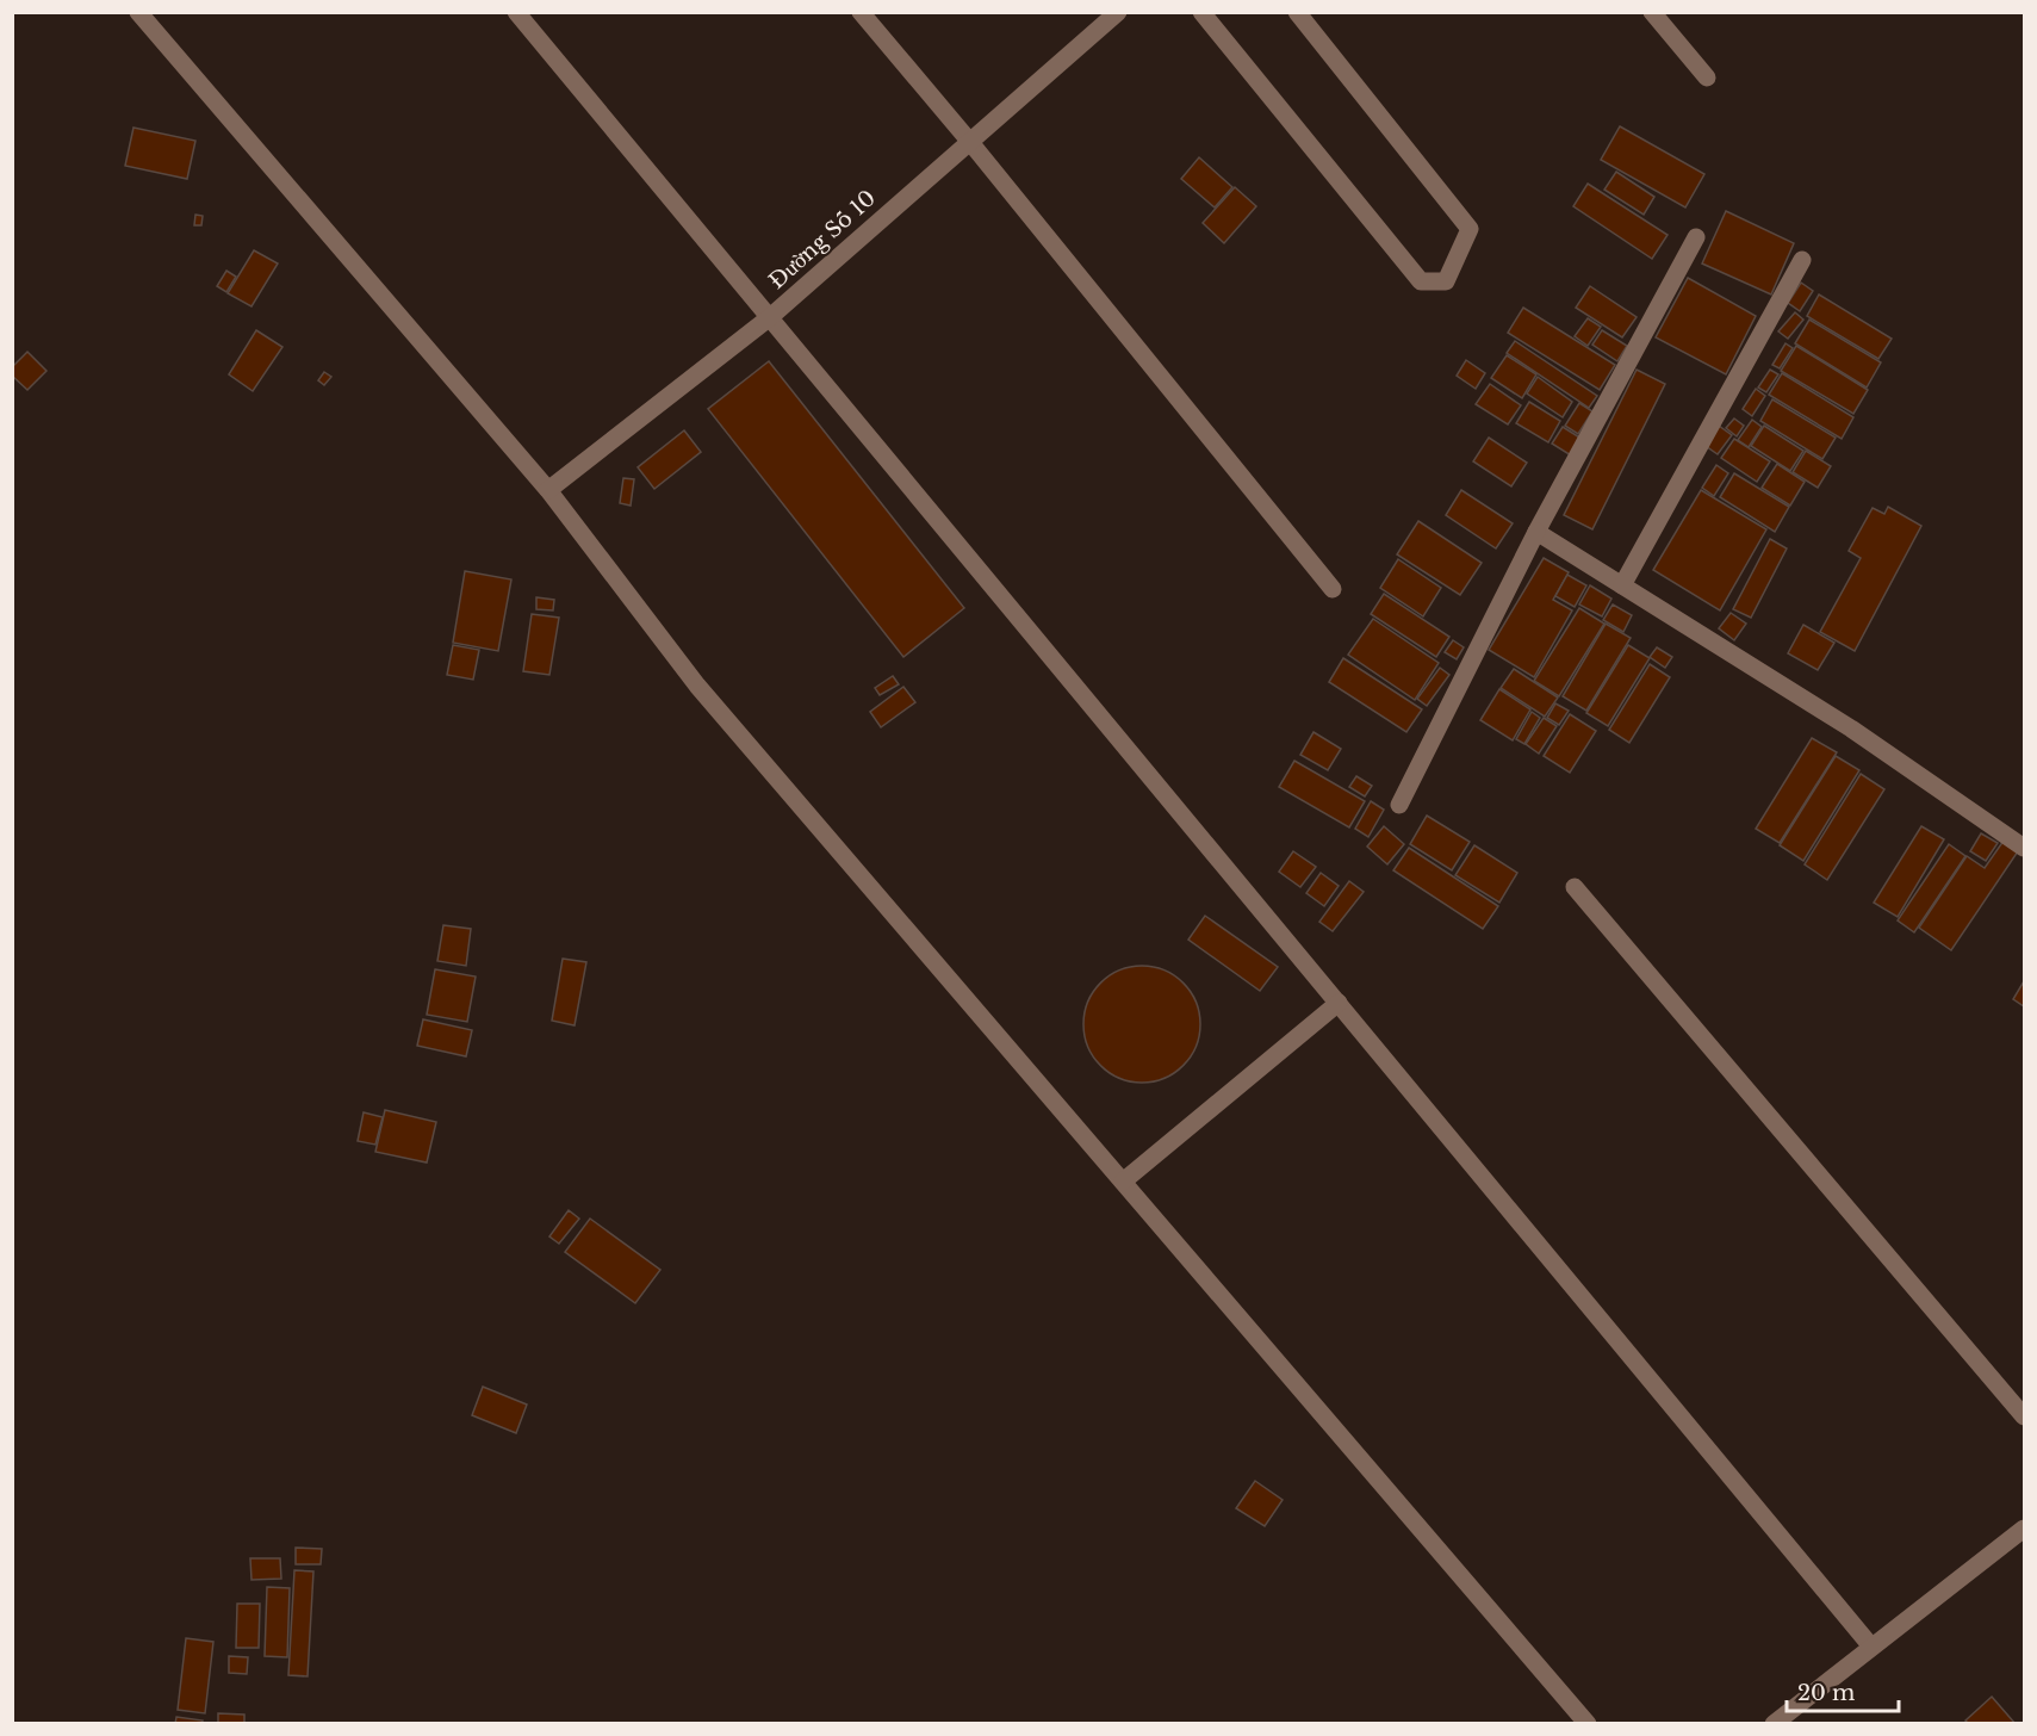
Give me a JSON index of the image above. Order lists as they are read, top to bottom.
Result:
{
  "streets": {
    "street": ["Đường Số 10"]
  },
  "scale_bar": "20 m"
}
